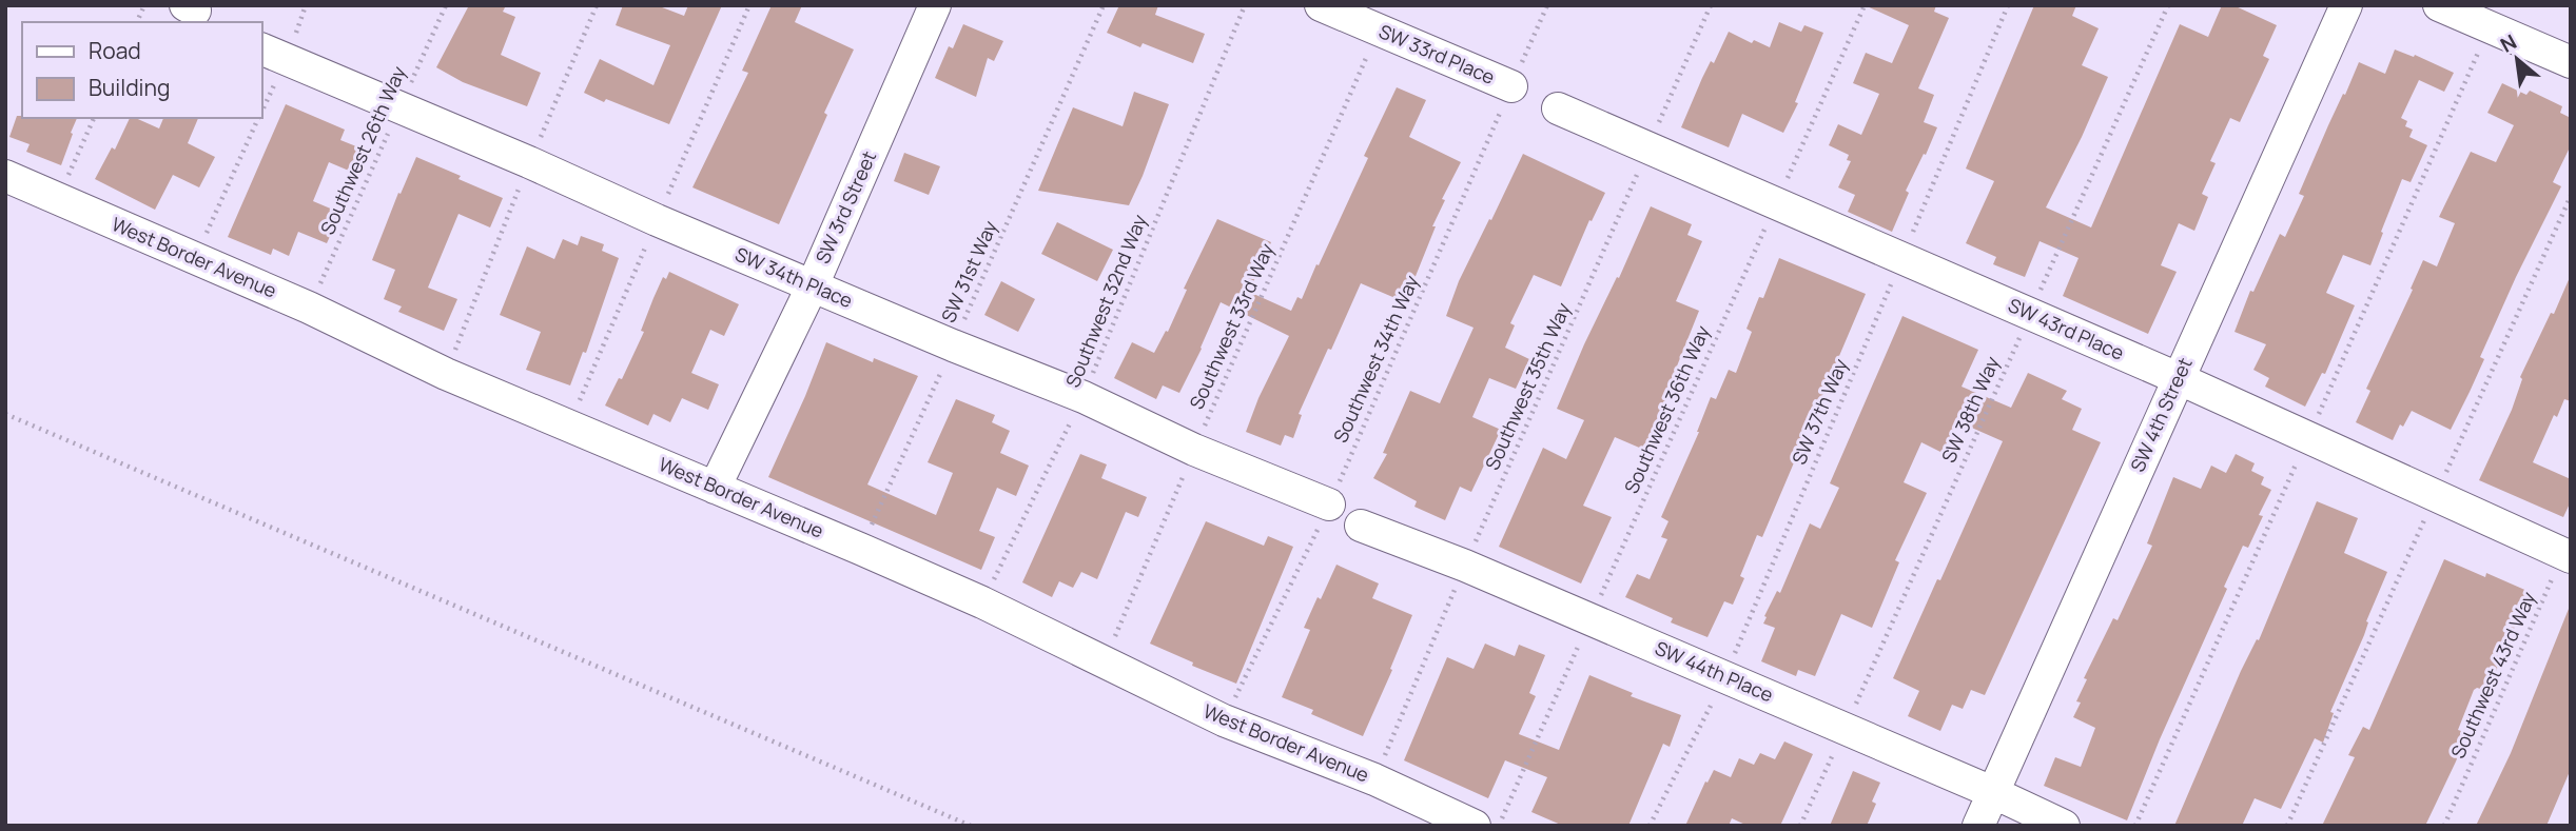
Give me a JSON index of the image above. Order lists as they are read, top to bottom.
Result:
{
  "streets": {
    "street": [
      "SW 33rd Place",
      "SW 3rd Street",
      "West Border Avenue",
      "SW 34th Place",
      "SW 43rd Place",
      "SW 4th Street",
      "SW 44th Place"
    ],
    "path": [
      "Southwest 26th Way",
      "SW 31st Way",
      "Southwest 32nd Way",
      "Southwest 33rd Way",
      "Southwest 34th Way",
      "Southwest 35th Way",
      "Southwest 36th Way",
      "SW 38th Way",
      "SW 37th Way",
      "Southwest 43rd Way"
    ]
  },
  "crossings": [
    ["SW 33rd Place", "Southwest 33rd Way"],
    ["SW 33rd Place", "Southwest 34th Way"],
    ["Southwest 26th Way", "West Border Avenue"],
    ["Southwest 26th Way", "SW 34th Place"],
    ["SW 3rd Street", "West Border Avenue"],
    ["SW 3rd Street", "SW 34th Place"],
    ["West Border Avenue", "SW 31st Way"],
    ["West Border Avenue", "Southwest 32nd Way"],
    ["West Border Avenue", "Southwest 33rd Way"],
    ["West Border Avenue", "Southwest 34th Way"],
    ["West Border Avenue", "Southwest 35th Way"],
    ["SW 31st Way", "SW 34th Place"],
    ["SW 34th Place", "Southwest 32nd Way"],
    ["SW 34th Place", "Southwest 33rd Way"],
    ["SW 34th Place", "Southwest 34th Way"],
    ["SW 43rd Place", "Southwest 35th Way"],
    ["SW 43rd Place", "Southwest 36th Way"],
    ["SW 43rd Place", "SW 38th Way"],
    ["SW 43rd Place", "SW 37th Way"],
    ["SW 43rd Place", "SW 4th Street"],
    ["SW 43rd Place", "Southwest 43rd Way"],
    ["Southwest 35th Way", "SW 44th Place"],
    ["Southwest 36th Way", "SW 44th Place"],
    ["SW 38th Way", "SW 44th Place"],
    ["SW 37th Way", "SW 44th Place"],
    ["SW 4th Street", "SW 44th Place"]
  ],
  "legend": ["Road", "Building"],
  "north": "top left"
}
